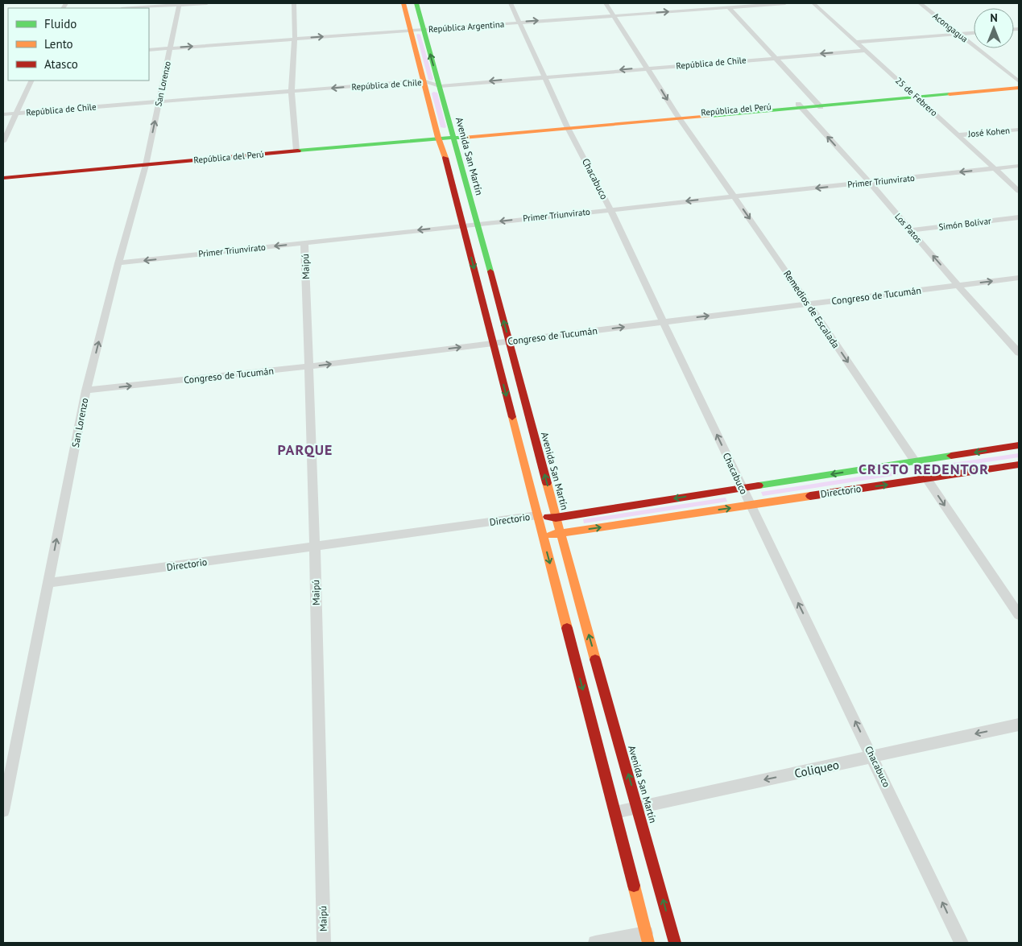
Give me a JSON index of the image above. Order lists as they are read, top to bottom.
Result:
{
  "streets": {
    "main road": ["República del Perú", "Avenida San Martín", "Directorio"],
    "street": [
      "República Argentina",
      "Acongagua",
      "República de Chile",
      "San Lorenzo",
      "25 de Febrero",
      "José Kohen",
      "Chacabuco",
      "Primer Triunvirato",
      "Simón Bolívar",
      "Los Patos",
      "Maipú",
      "Congreso de Tucumán",
      "Remedios de Escalada",
      "Coliqueo"
    ]
  },
  "crossings": [
    ["República Argentina", "San Lorenzo"],
    ["República Argentina", "Avenida San Martín"],
    ["República Argentina", "Chacabuco"],
    ["República Argentina", "Remedios de Escalada"],
    ["Acongagua", "República del Perú"],
    ["República de Chile", "San Lorenzo"],
    ["República de Chile", "25 de Febrero"],
    ["República de Chile", "Avenida San Martín"],
    ["República de Chile", "Chacabuco"],
    ["República de Chile", "Remedios de Escalada"],
    ["San Lorenzo", "República del Perú"],
    ["San Lorenzo", "Primer Triunvirato"],
    ["San Lorenzo", "Congreso de Tucumán"],
    ["San Lorenzo", "Directorio"],
    ["25 de Febrero", "República del Perú"],
    ["25 de Febrero", "José Kohen"],
    ["25 de Febrero", "Primer Triunvirato"],
    ["República del Perú", "Avenida San Martín"],
    ["República del Perú", "Chacabuco"],
    ["República del Perú", "Los Patos"],
    ["República del Perú", "Remedios de Escalada"],
    ["Avenida San Martín", "Primer Triunvirato"],
    ["Avenida San Martín", "Congreso de Tucumán"],
    ["Avenida San Martín", "Directorio"],
    ["Avenida San Martín", "Coliqueo"],
    ["Chacabuco", "Primer Triunvirato"],
    ["Chacabuco", "Congreso de Tucumán"],
    ["Chacabuco", "Directorio"],
    ["Chacabuco", "Coliqueo"],
    ["Primer Triunvirato", "Los Patos"],
    ["Primer Triunvirato", "Maipú"],
    ["Primer Triunvirato", "Remedios de Escalada"],
    ["Simón Bolívar", "Los Patos"],
    ["Los Patos", "Congreso de Tucumán"],
    ["Maipú", "Congreso de Tucumán"],
    ["Maipú", "Directorio"],
    ["Congreso de Tucumán", "Remedios de Escalada"],
    ["Remedios de Escalada", "Directorio"]
  ],
  "one_way": [
    "República Argentina",
    "República de Chile",
    "San Lorenzo",
    "Chacabuco",
    "Primer Triunvirato",
    "Los Patos",
    "Congreso de Tucumán",
    "Remedios de Escalada",
    "Coliqueo"
  ],
  "districts": ["PARQUE", "CRISTO REDENTOR"],
  "legend": ["Fluido", "Lento", "Atasco"],
  "north": "top"
}
